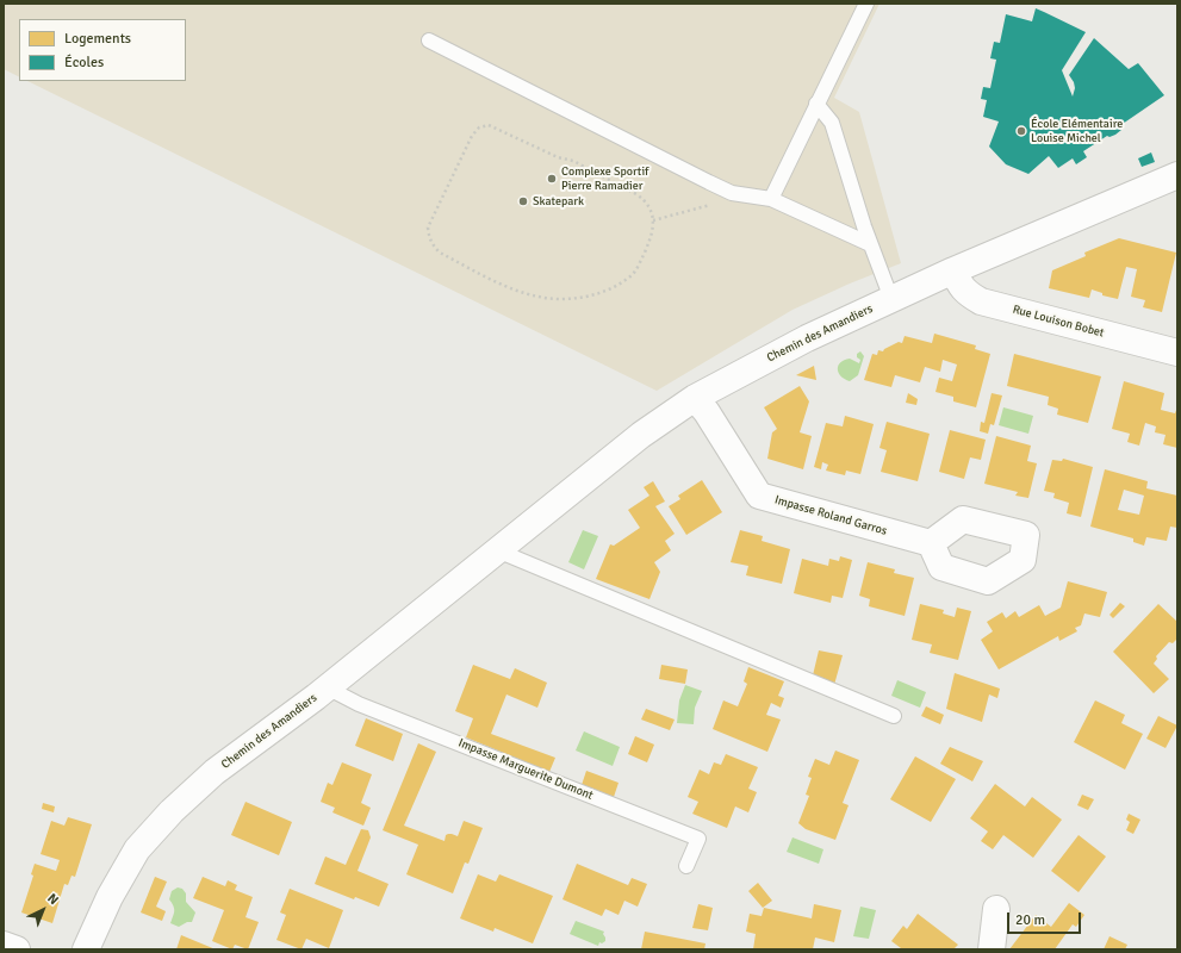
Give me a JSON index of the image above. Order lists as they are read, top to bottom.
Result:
{
  "streets": {
    "street": ["Rue Louison Bobet", "Chemin des Amandiers", "Impasse Roland Garros"],
    "lane": ["Impasse Marguerite Dumont"]
  },
  "crossings": [
    ["Rue Louison Bobet", "Chemin des Amandiers"],
    ["Chemin des Amandiers", "Impasse Roland Garros"],
    ["Chemin des Amandiers", "Impasse Marguerite Dumont"]
  ],
  "places": ["École Elémentaire Louise Michel", "Complexe Sportif Pierre Ramadier", "Skatepark"],
  "legend": ["Logements", "Écoles"],
  "scale_bar": "20 m",
  "north": "top right"
}
